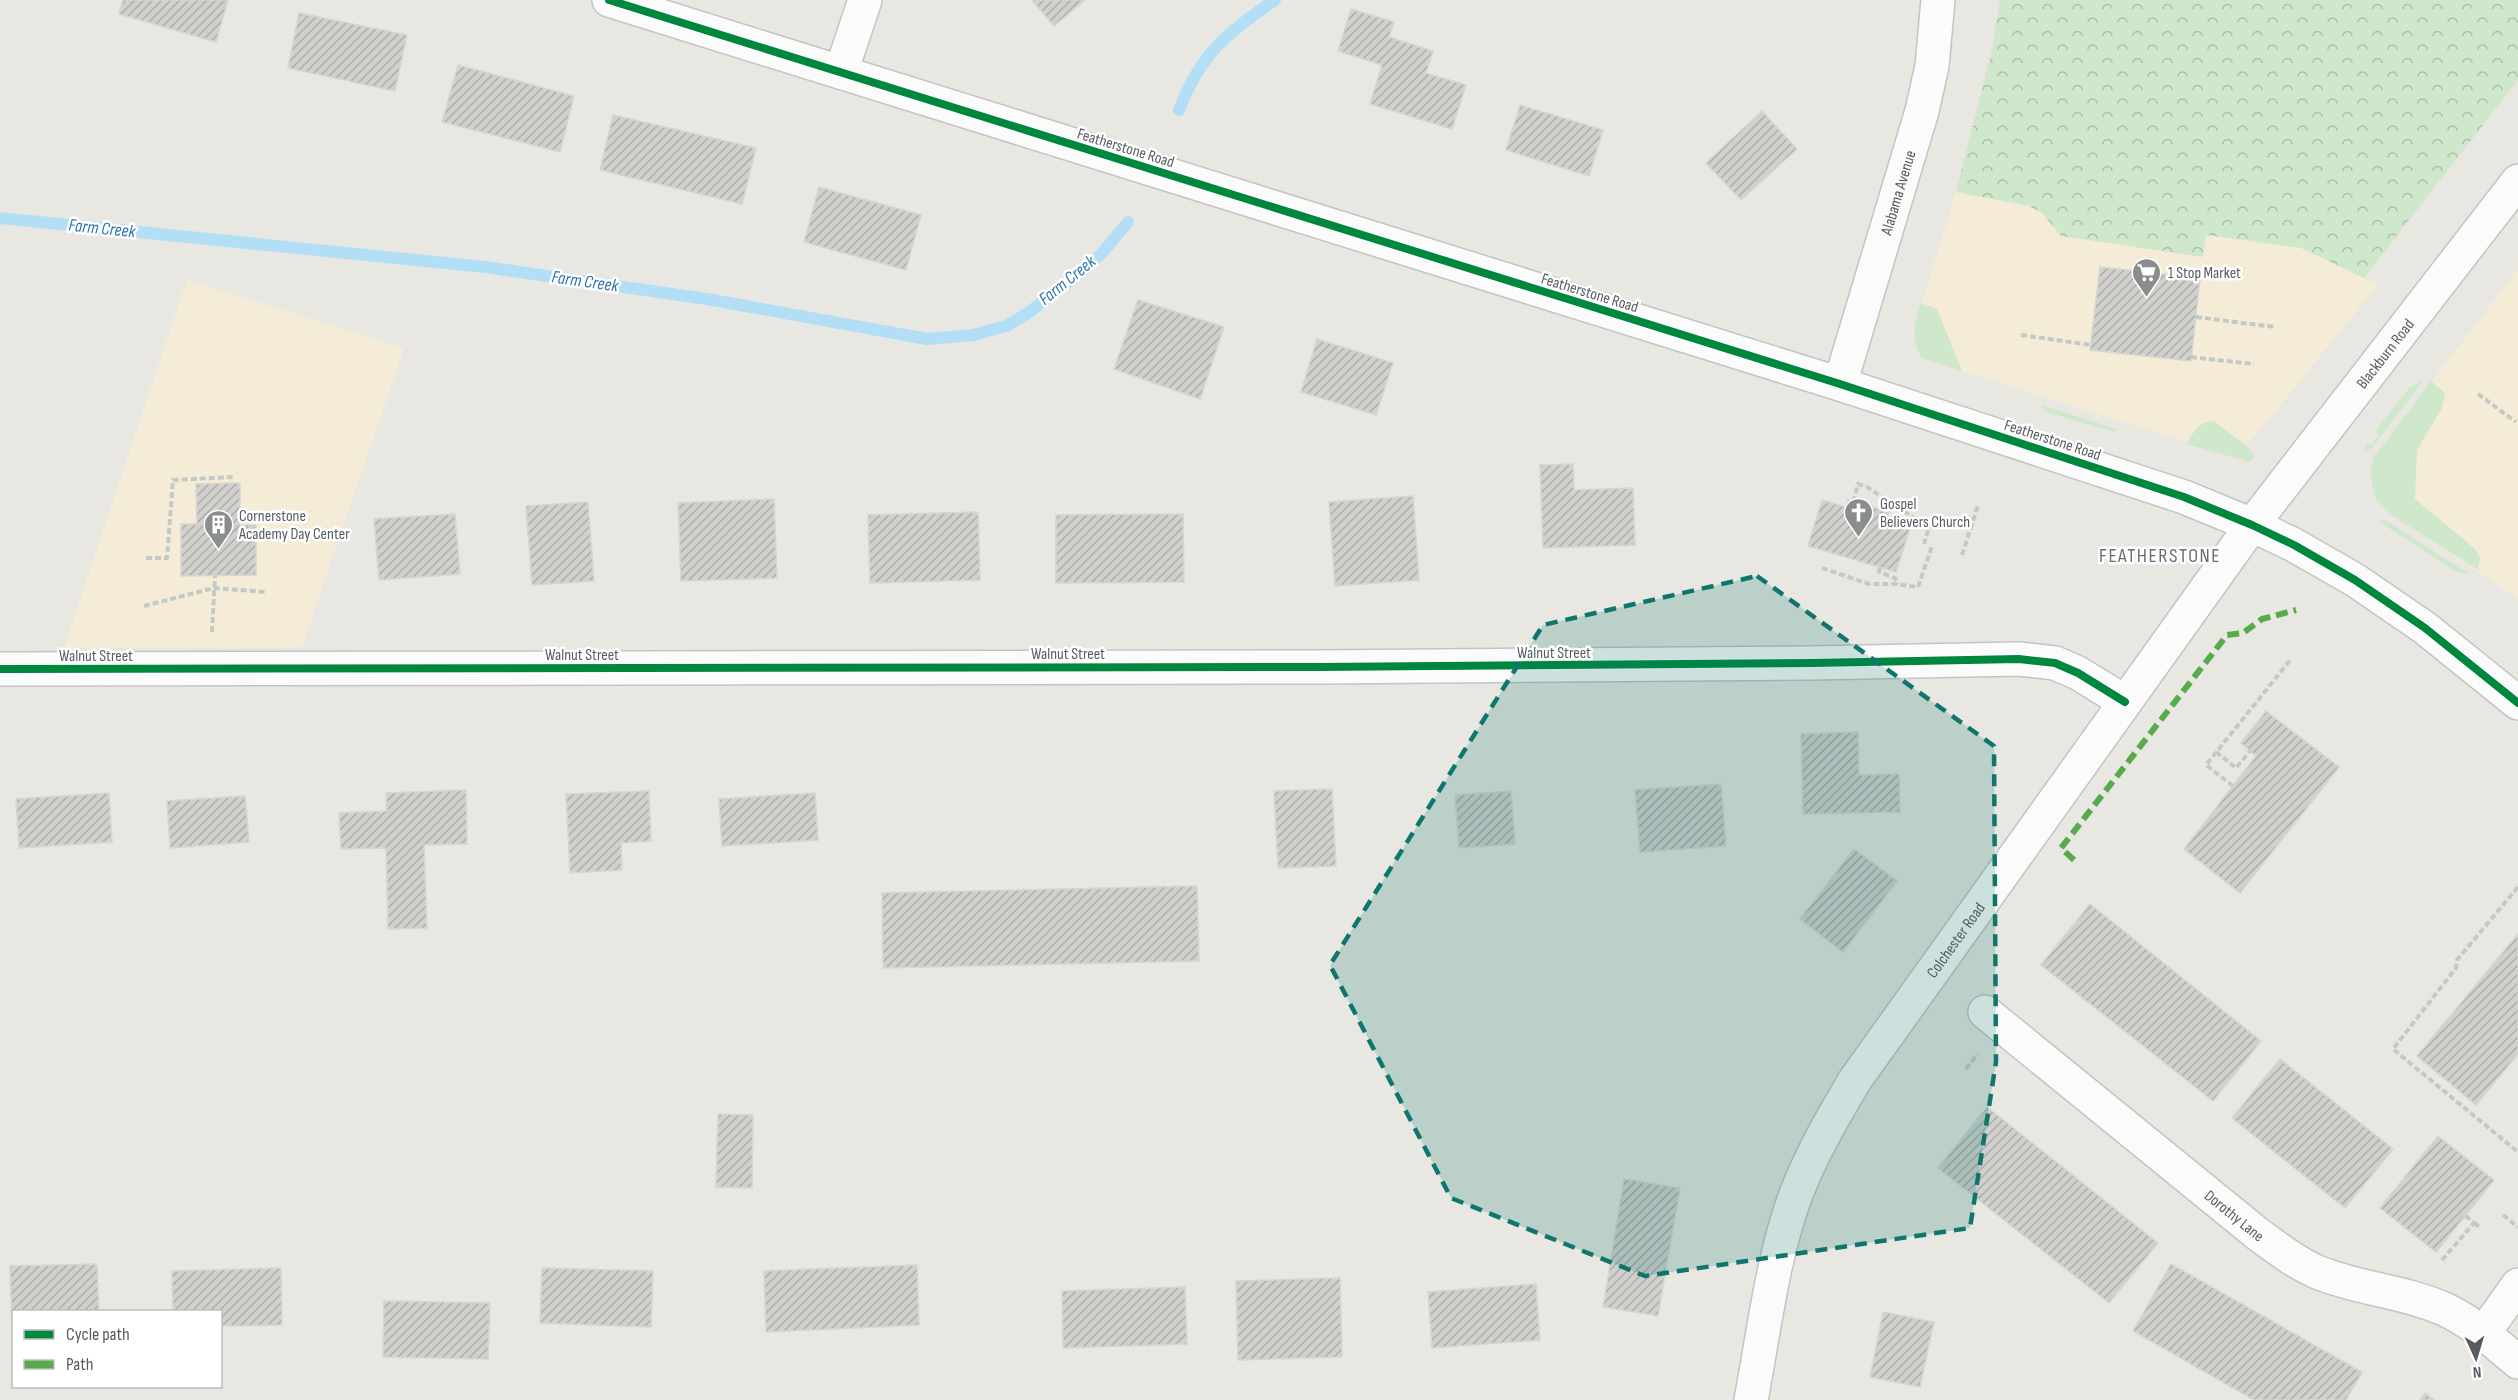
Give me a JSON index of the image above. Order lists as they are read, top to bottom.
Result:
{
  "streets": {
    "street": [
      "Featherstone Road",
      "Alabama Avenue",
      "Blackburn Road",
      "Walnut Street",
      "Colchester Road",
      "Dorothy Lane"
    ]
  },
  "crossings": [
    ["Featherstone Road", "Alabama Avenue"],
    ["Featherstone Road", "Blackburn Road"],
    ["Featherstone Road", "Colchester Road"],
    ["Blackburn Road", "Colchester Road"],
    ["Walnut Street", "Colchester Road"]
  ],
  "districts": ["FEATHERSTONE"],
  "water": ["Farm Creek"],
  "places": {
    "supermarket": ["1 Stop Market"],
    "church": ["Gospel Believers Church"],
    "building": ["Cornerstone Academy Day Center"]
  },
  "legend": ["Cycle path", "Path"],
  "north": "bottom"
}
